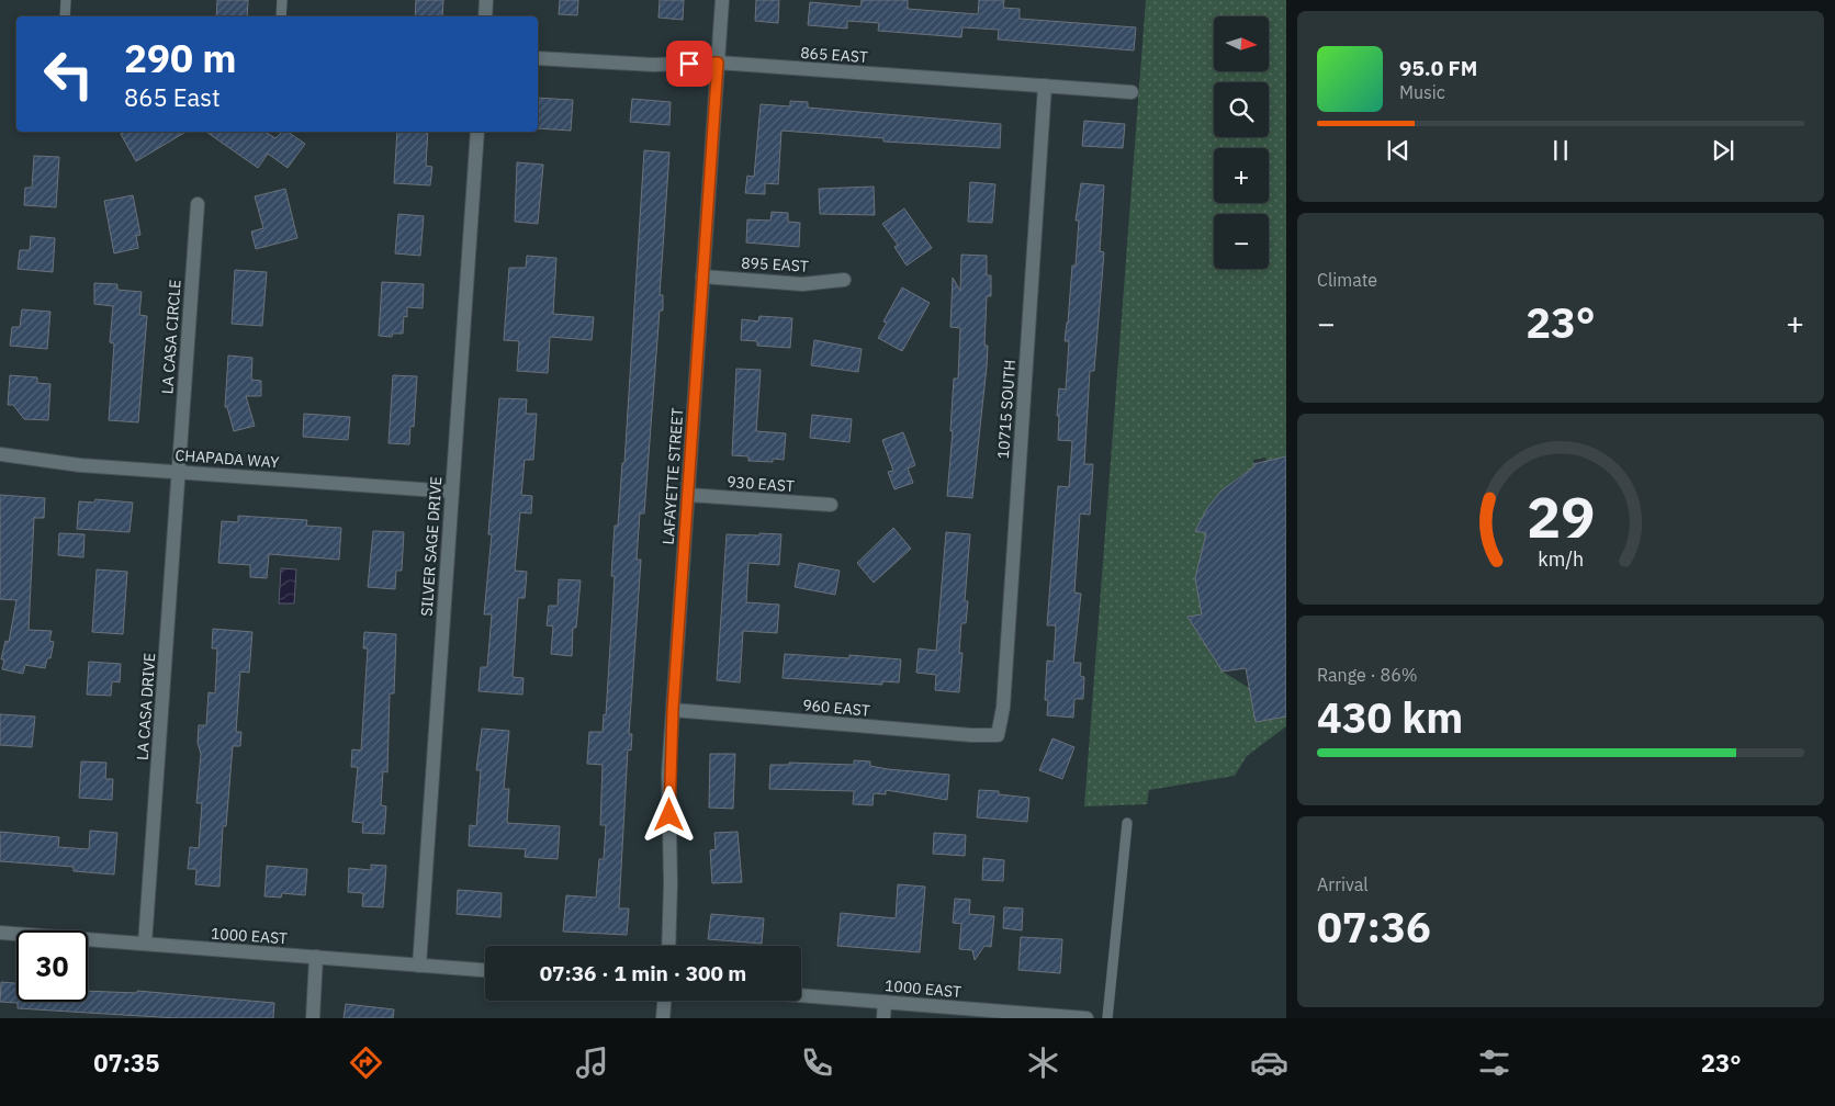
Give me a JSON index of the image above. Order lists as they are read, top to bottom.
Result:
{
  "streets": {
    "street": [
      "865 EAST",
      "895 EAST",
      "LA CASA CIRCLE",
      "10715 SOUTH",
      "CHAPADA WAY",
      "LAFAYETTE STREET",
      "930 EAST",
      "SILVER SAGE DRIVE",
      "LA CASA DRIVE",
      "960 EAST",
      "1000 EAST"
    ]
  },
  "crossings": [
    ["865 EAST", "10715 SOUTH"],
    ["865 EAST", "LAFAYETTE STREET"],
    ["895 EAST", "LAFAYETTE STREET"],
    ["LA CASA CIRCLE", "CHAPADA WAY"],
    ["LA CASA CIRCLE", "LA CASA DRIVE"],
    ["10715 SOUTH", "960 EAST"],
    ["CHAPADA WAY", "SILVER SAGE DRIVE"],
    ["CHAPADA WAY", "LA CASA DRIVE"],
    ["LAFAYETTE STREET", "930 EAST"],
    ["LAFAYETTE STREET", "960 EAST"],
    ["SILVER SAGE DRIVE", "1000 EAST"],
    ["LA CASA DRIVE", "1000 EAST"]
  ],
  "north": "right",
  "page": {
    "map_buttons": ["+", "−"],
    "turn": ["290 m", "865 East"],
    "song": ["95.0 FM", "Music"],
    "tile": [
      "Climate",
      ["Range · 86%", "430 km"],
      ["Arrival", "07:36"]
    ],
    "heat": ["−", "23°", "+"],
    "limit": "30",
    "trip": "07:36 · 1 min · 300 m",
    "tabs": ["07:35", "23°"],
    "gauge": ["29", "km/h"]
  }
}
